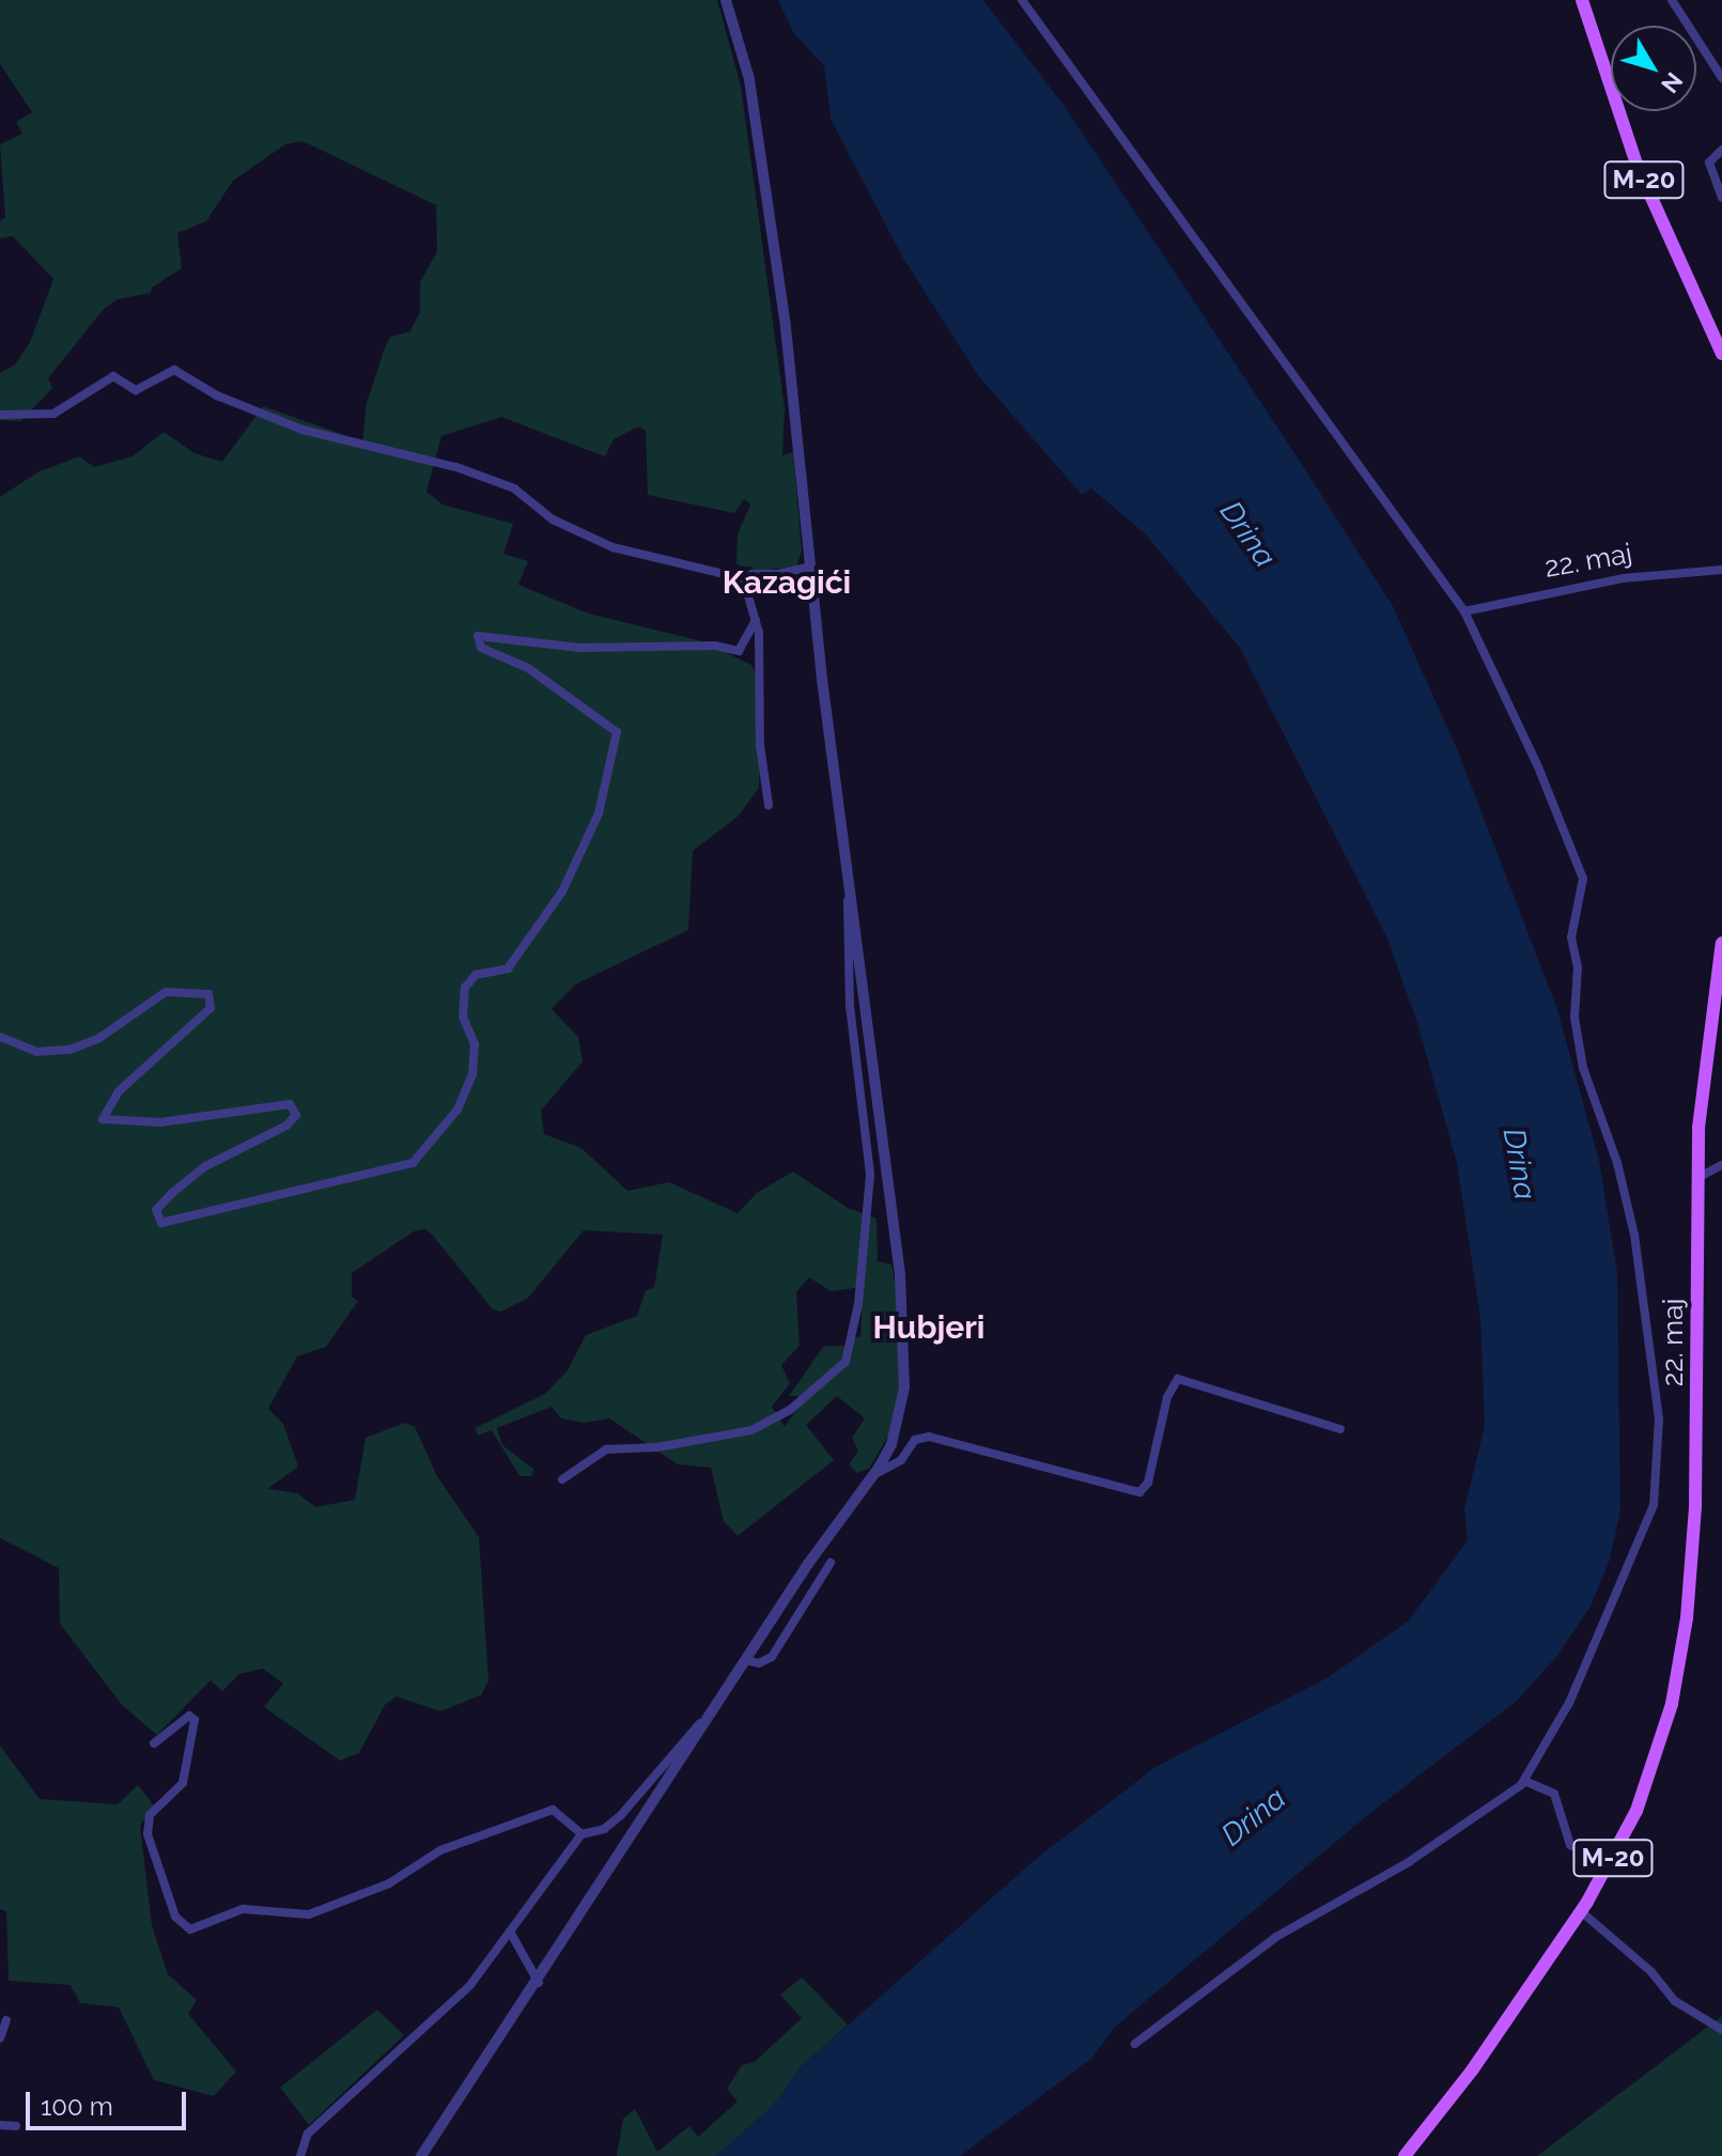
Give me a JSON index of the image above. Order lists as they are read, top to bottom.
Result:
{
  "streets": {
    "main road": ["M-20", "22. maj"]
  },
  "crossings": [
    ["M-20", "22. maj"]
  ],
  "districts": ["Kazagići", "Hubjeri"],
  "water": ["Drina"],
  "scale_bar": "100 m",
  "north": "bottom right"
}
